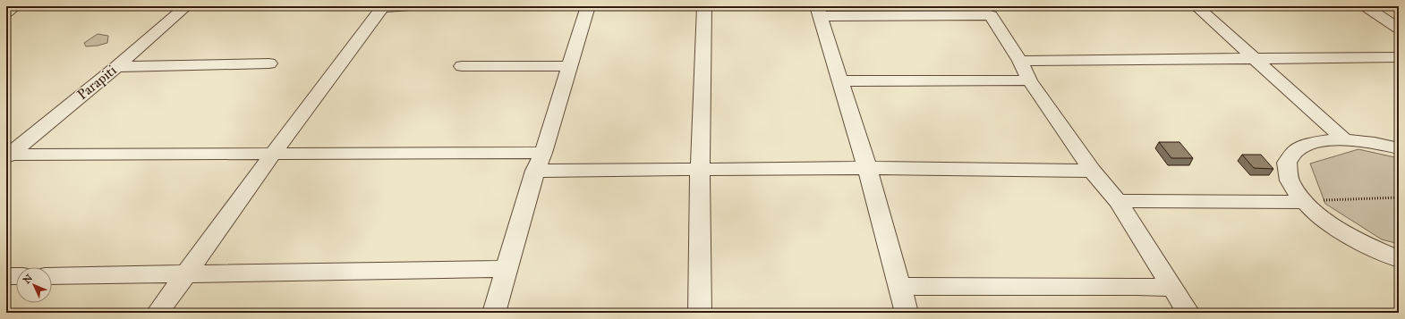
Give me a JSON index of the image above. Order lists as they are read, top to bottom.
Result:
{
  "streets": {
    "street": ["Parapiti"]
  },
  "north": "top left"
}
